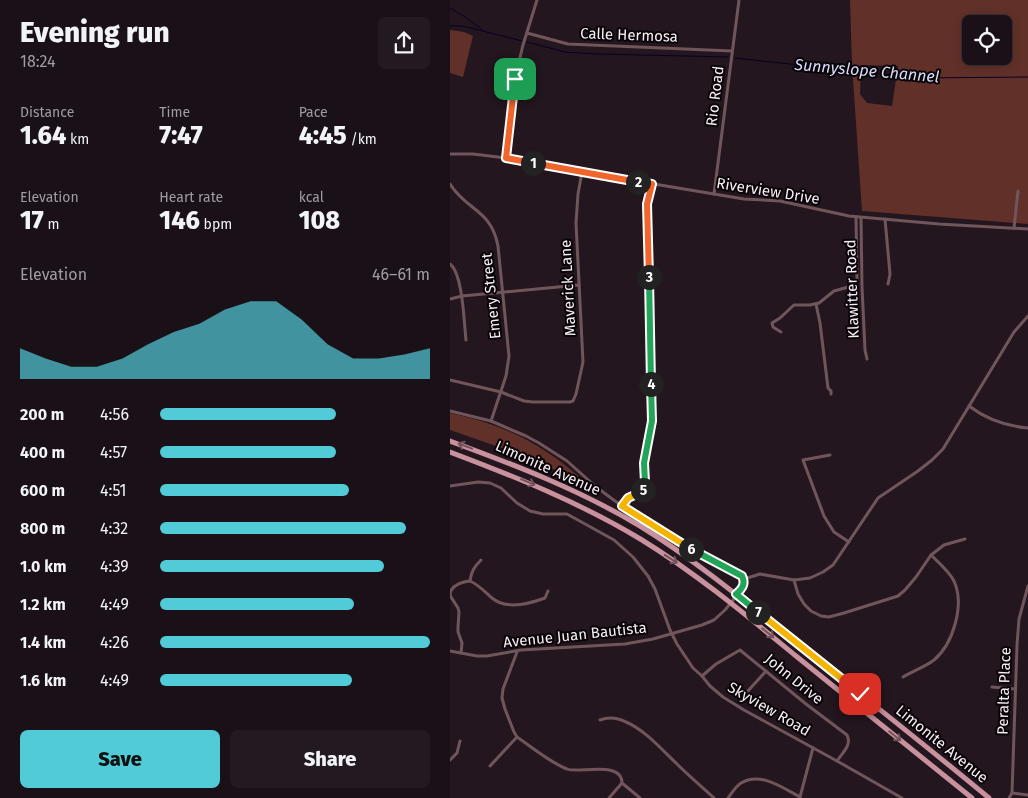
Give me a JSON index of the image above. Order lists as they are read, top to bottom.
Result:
{
  "streets": {
    "main road": ["Limonite Avenue"],
    "street": [
      "Calle Hermosa",
      "Rio Road",
      "Riverview Drive",
      "Maverick Lane",
      "Klawitter Road",
      "Emery Street",
      "Avenue Juan Bautista",
      "John Drive",
      "Peralta Place",
      "Skyview Road"
    ]
  },
  "crossings": [
    ["Calle Hermosa", "Rio Road"],
    ["Rio Road", "Riverview Drive"],
    ["Riverview Drive", "Maverick Lane"],
    ["Riverview Drive", "Klawitter Road"],
    ["Maverick Lane", "Emery Street"],
    ["Limonite Avenue", "Avenue Juan Bautista"],
    ["Avenue Juan Bautista", "Skyview Road"],
    ["John Drive", "Skyview Road"]
  ],
  "water": ["Sunnyslope Channel"],
  "page": {
    "heading": ["Evening run", "18:24"],
    "stats": [
      ["Distance", "1.64 km"],
      ["Time", "7:47"],
      ["Pace", "4:45 /km"],
      ["Elevation", "17 m"],
      ["Heart rate", "146 bpm"],
      ["kcal", "108"]
    ],
    "pins": [
      "1",
      "2",
      "3",
      "4",
      "5",
      "6",
      "7"
    ],
    "chart": ["Elevation", "46–61 m"],
    "list": [
      {
        "name": "200 m",
        "note": "4:56"
      },
      {
        "name": "400 m",
        "note": "4:57"
      },
      {
        "name": "600 m",
        "note": "4:51"
      },
      {
        "name": "800 m",
        "note": "4:32"
      },
      {
        "name": "1.0 km",
        "note": "4:39"
      },
      {
        "name": "1.2 km",
        "note": "4:49"
      },
      {
        "name": "1.4 km",
        "note": "4:26"
      },
      {
        "name": "1.6 km",
        "note": "4:49"
      }
    ],
    "buttons": ["Save", "Share"]
  }
}
